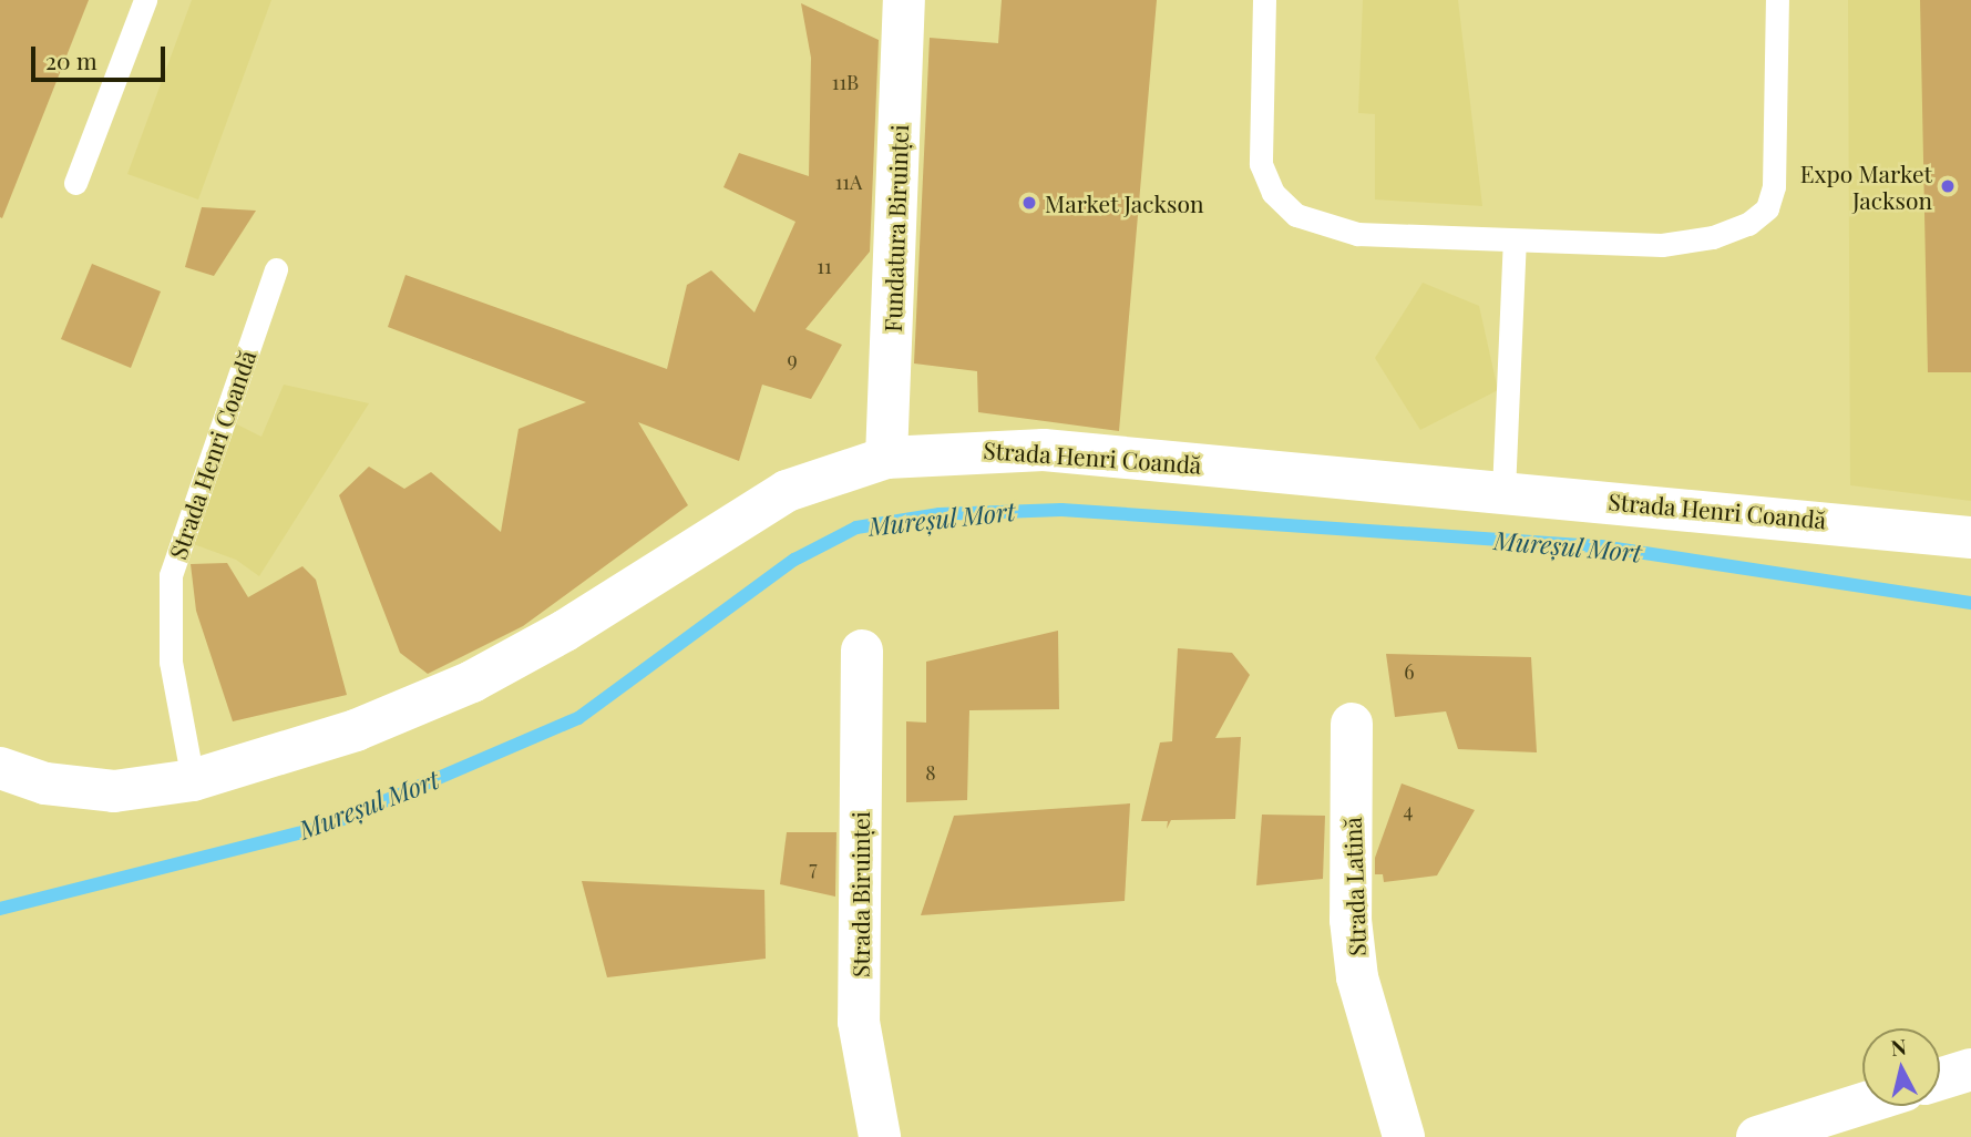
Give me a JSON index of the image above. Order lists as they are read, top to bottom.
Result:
{
  "streets": {
    "street": [
      "Fundatura Biruinței",
      "Strada Henri Coandă",
      "Strada Latină",
      "Strada Biruinței"
    ]
  },
  "crossings": [
    ["Fundatura Biruinței", "Strada Henri Coandă"]
  ],
  "water": ["Mureșul Mort"],
  "places": ["Expo Market Jackson", "Market Jackson"],
  "house_numbers": [
    "11B",
    "11A",
    "11",
    "9",
    "6",
    "8",
    "4",
    "7"
  ],
  "scale_bar": "20 m",
  "north": "top"
}
